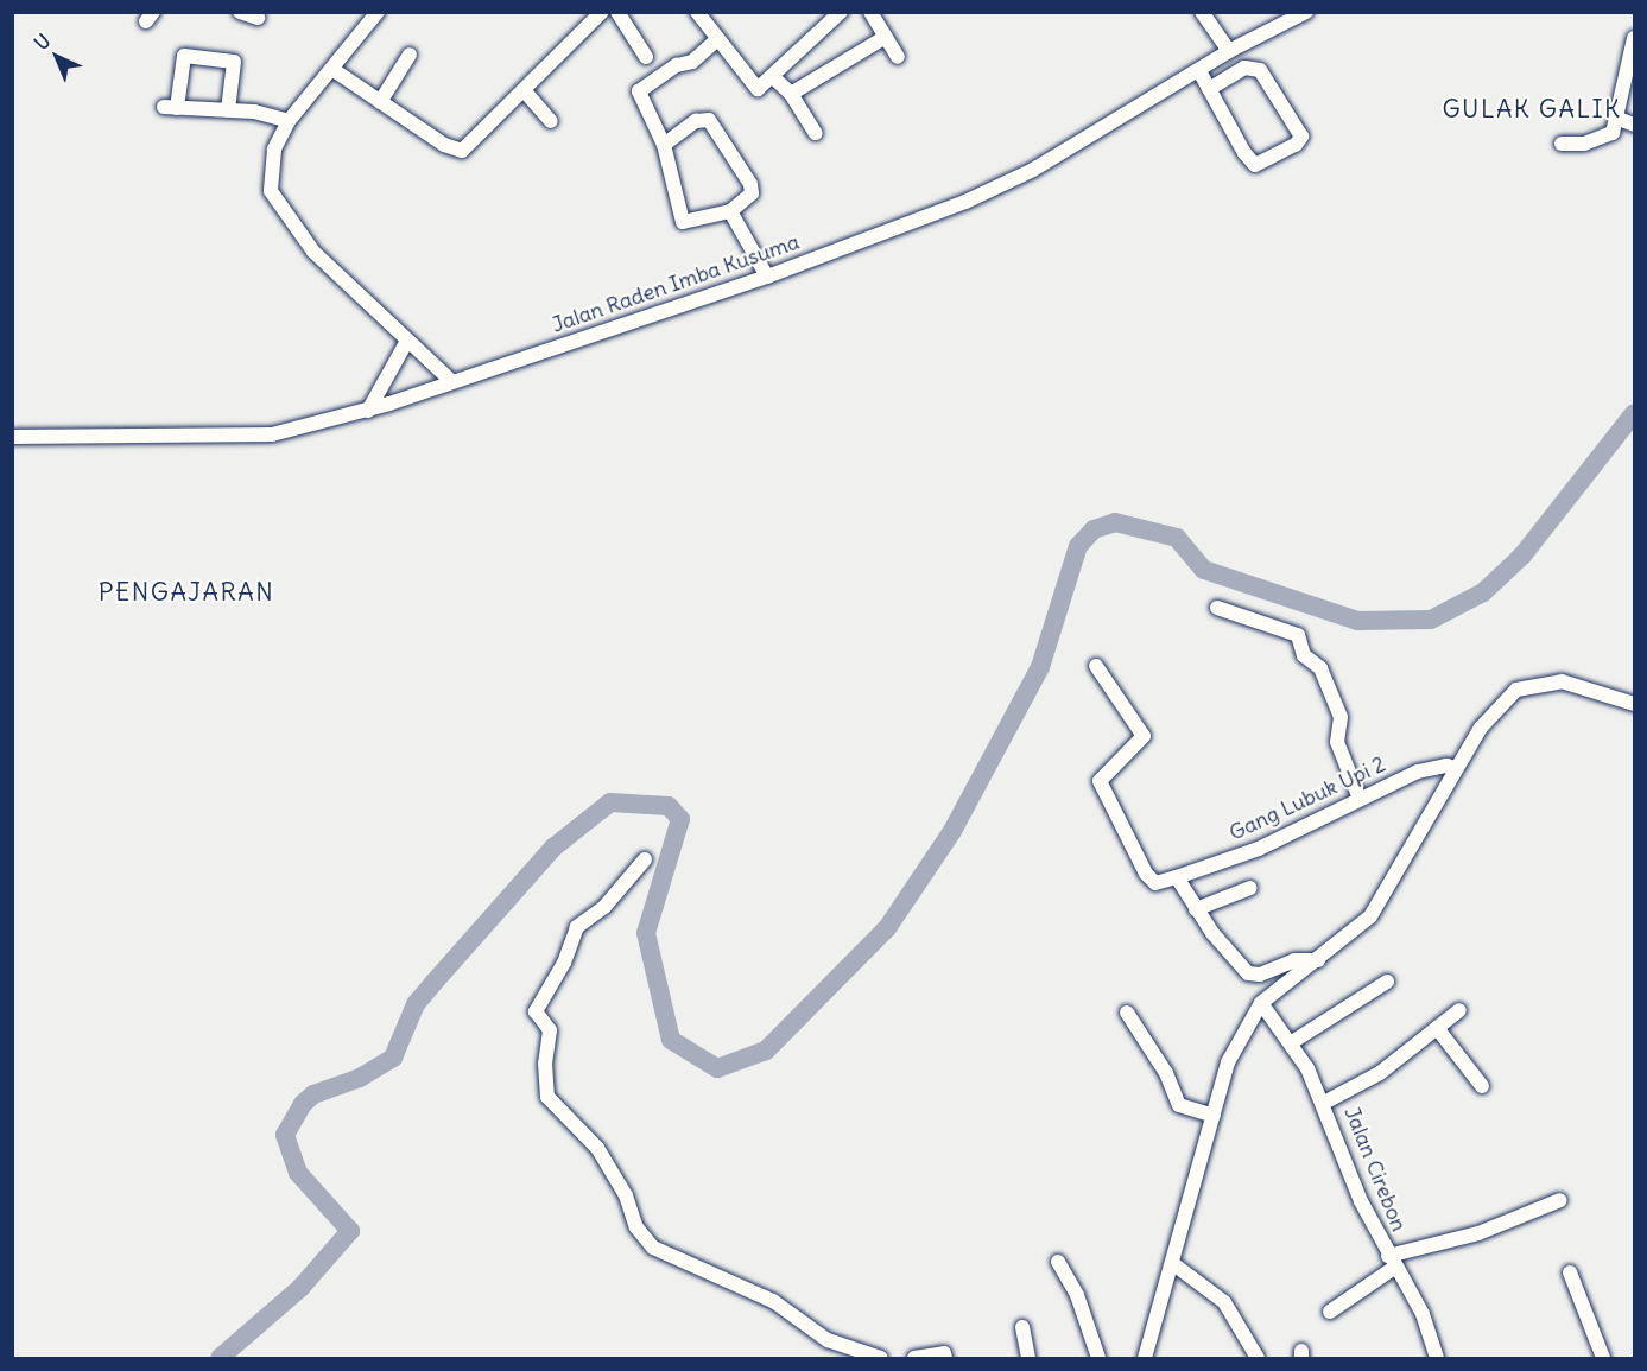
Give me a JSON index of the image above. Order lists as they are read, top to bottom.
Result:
{
  "streets": {
    "street": ["Jalan Raden Imba Kusuma", "Gang Lubuk Upi 2", "Jalan Cirebon"]
  },
  "districts": ["GULAK GALIK", "PENGAJARAN"],
  "north": "top left"
}
